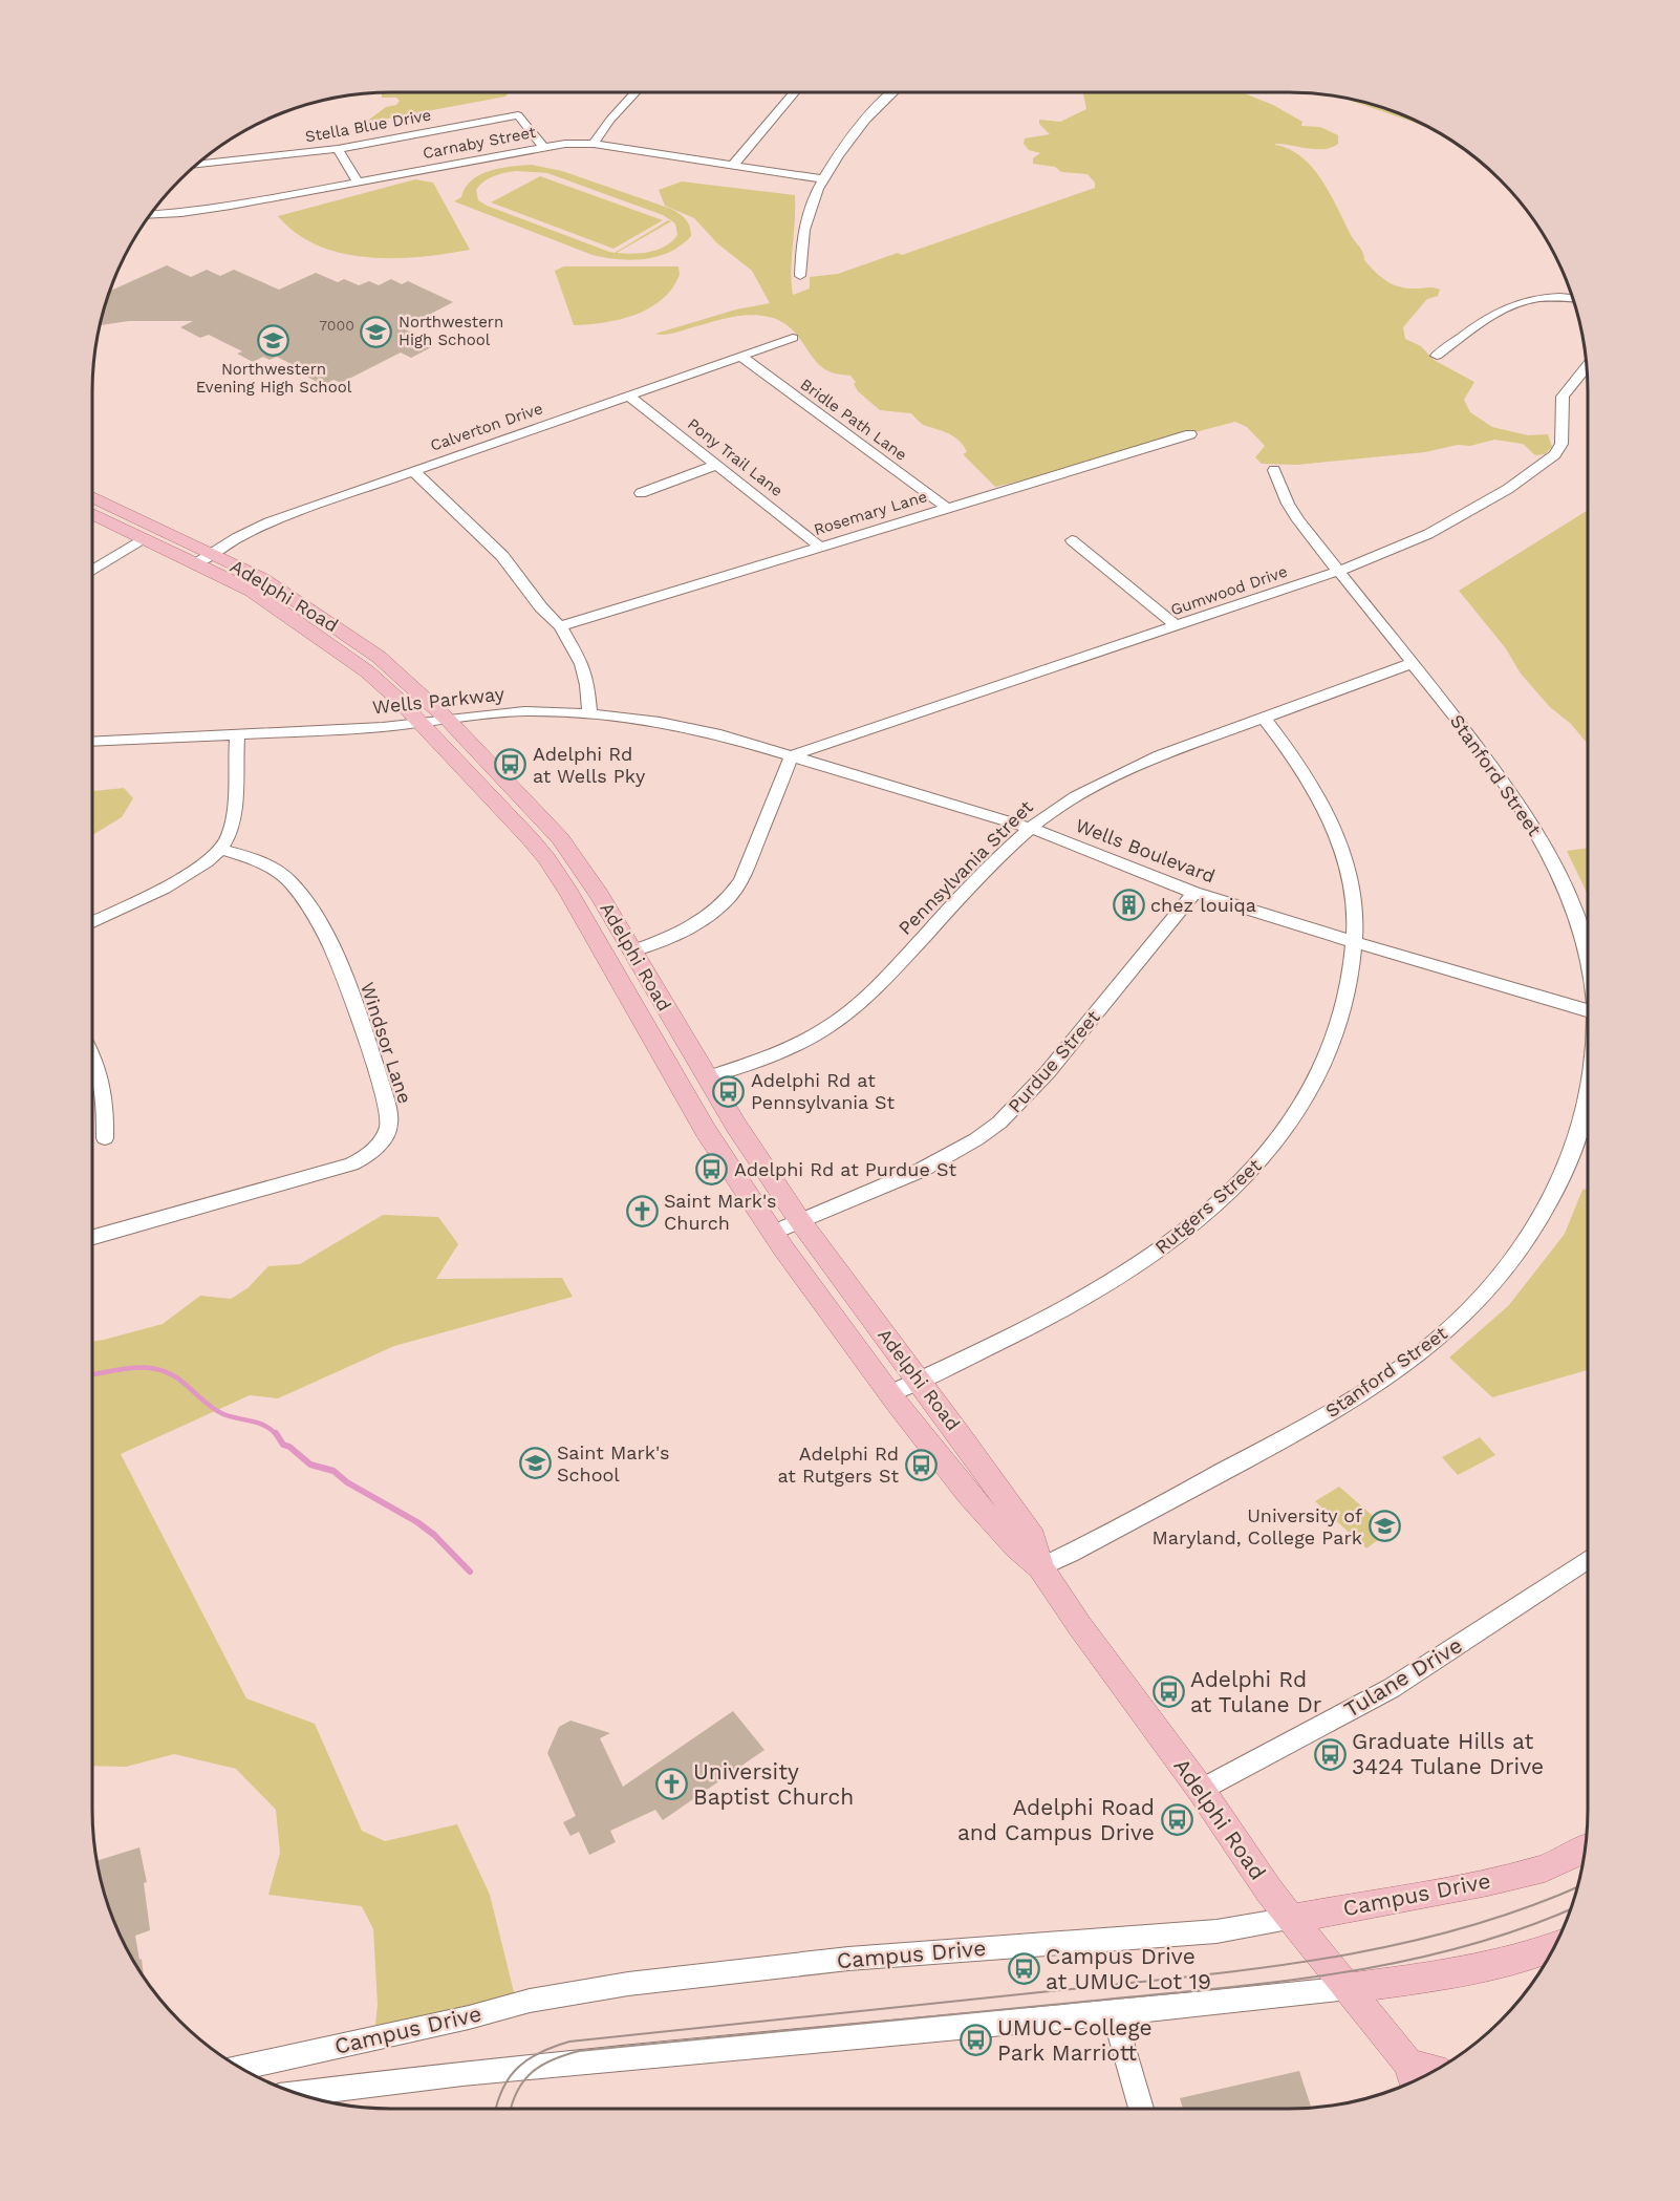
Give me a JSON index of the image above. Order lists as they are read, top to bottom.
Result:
{
  "streets": {
    "main road": ["Adelphi Road", "Campus Drive"],
    "street": [
      "Stella Blue Drive",
      "Carnaby Street",
      "Bridle Path Lane",
      "Calverton Drive",
      "Pony Trail Lane",
      "Rosemary Lane",
      "Gumwood Drive",
      "Wells Parkway",
      "Stanford Street",
      "Wells Boulevard",
      "Pennsylvania Street",
      "Windsor Lane",
      "Purdue Street",
      "Rutgers Street",
      "Tulane Drive"
    ]
  },
  "crossings": [
    ["Stella Blue Drive", "Carnaby Street"],
    ["Bridle Path Lane", "Calverton Drive"],
    ["Bridle Path Lane", "Rosemary Lane"],
    ["Calverton Drive", "Pony Trail Lane"],
    ["Calverton Drive", "Adelphi Road"],
    ["Pony Trail Lane", "Rosemary Lane"],
    ["Gumwood Drive", "Wells Parkway"],
    ["Gumwood Drive", "Stanford Street"],
    ["Gumwood Drive", "Wells Boulevard"],
    ["Adelphi Road", "Wells Parkway"],
    ["Adelphi Road", "Stanford Street"],
    ["Adelphi Road", "Pennsylvania Street"],
    ["Adelphi Road", "Purdue Street"],
    ["Adelphi Road", "Rutgers Street"],
    ["Adelphi Road", "Tulane Drive"],
    ["Adelphi Road", "Campus Drive"],
    ["Wells Parkway", "Wells Boulevard"],
    ["Stanford Street", "Pennsylvania Street"],
    ["Wells Boulevard", "Pennsylvania Street"],
    ["Wells Boulevard", "Purdue Street"],
    ["Wells Boulevard", "Rutgers Street"],
    ["Pennsylvania Street", "Rutgers Street"]
  ],
  "places": {
    "school or university": [
      "Northwestern High School",
      "Northwestern Evening High School",
      "Saint Mark's School",
      "University of Maryland, College Park"
    ],
    "bus stop": [
      "Adelphi Rd at Wells Pky",
      "Adelphi Rd at Pennsylvania St",
      "Adelphi Rd at Purdue St",
      "Adelphi Rd at Rutgers St",
      "Adelphi Rd at Tulane Dr",
      "Graduate Hills at 3424 Tulane Drive",
      "Adelphi Road and Campus Drive",
      "Campus Drive at UMUC Lot 19",
      "UMUC-College Park Marriott"
    ],
    "building": ["chez louiqa"],
    "church": ["Saint Mark's Church", "University Baptist Church"]
  },
  "house_numbers": ["7000"]
}
